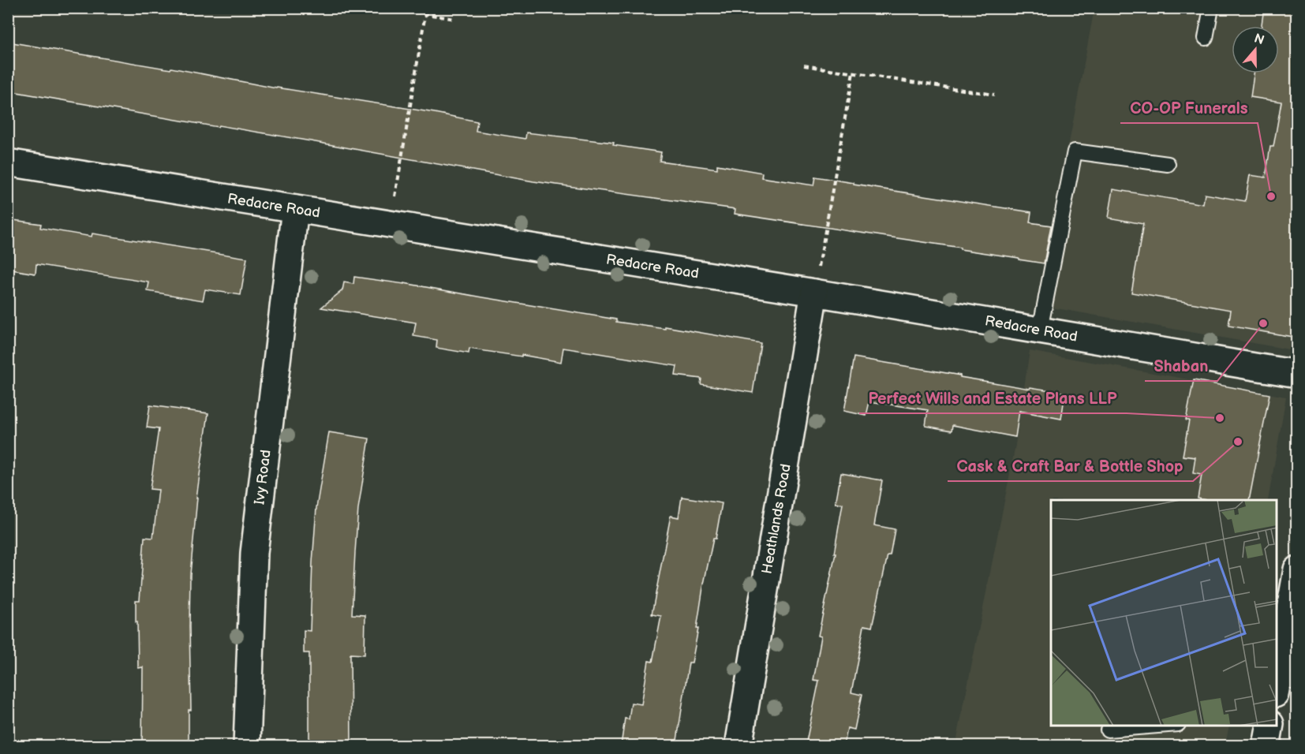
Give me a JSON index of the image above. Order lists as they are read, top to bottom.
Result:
{
  "streets": {
    "street": ["Redacre Road", "Ivy Road", "Heathlands Road"]
  },
  "crossings": [
    ["Redacre Road", "Ivy Road"],
    ["Redacre Road", "Heathlands Road"]
  ],
  "places": [
    "CO-OP Funerals",
    "Shaban",
    "Perfect Wills and Estate Plans LLP",
    "Cask & Craft Bar & Bottle Shop"
  ],
  "north": "top"
}
